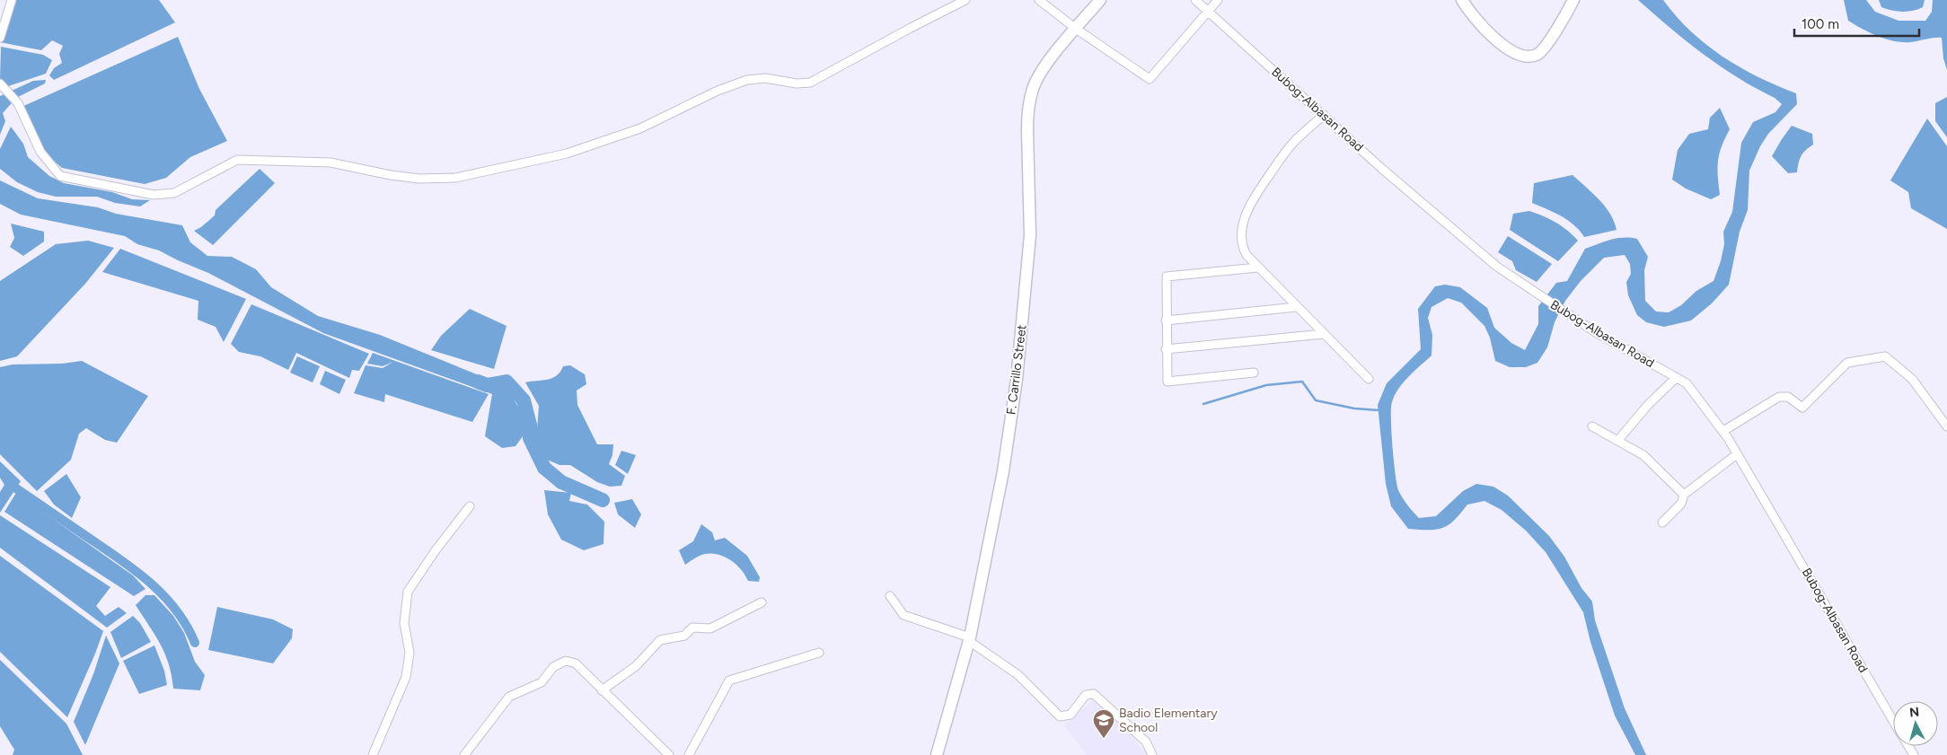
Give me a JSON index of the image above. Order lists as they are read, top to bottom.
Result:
{
  "streets": {
    "street": ["Bubog-Albasan Road", "F. Carrillo Street"]
  },
  "places": {
    "school or university": ["Badio Elementary School"]
  },
  "scale_bar": "100 m",
  "north": "top"
}
